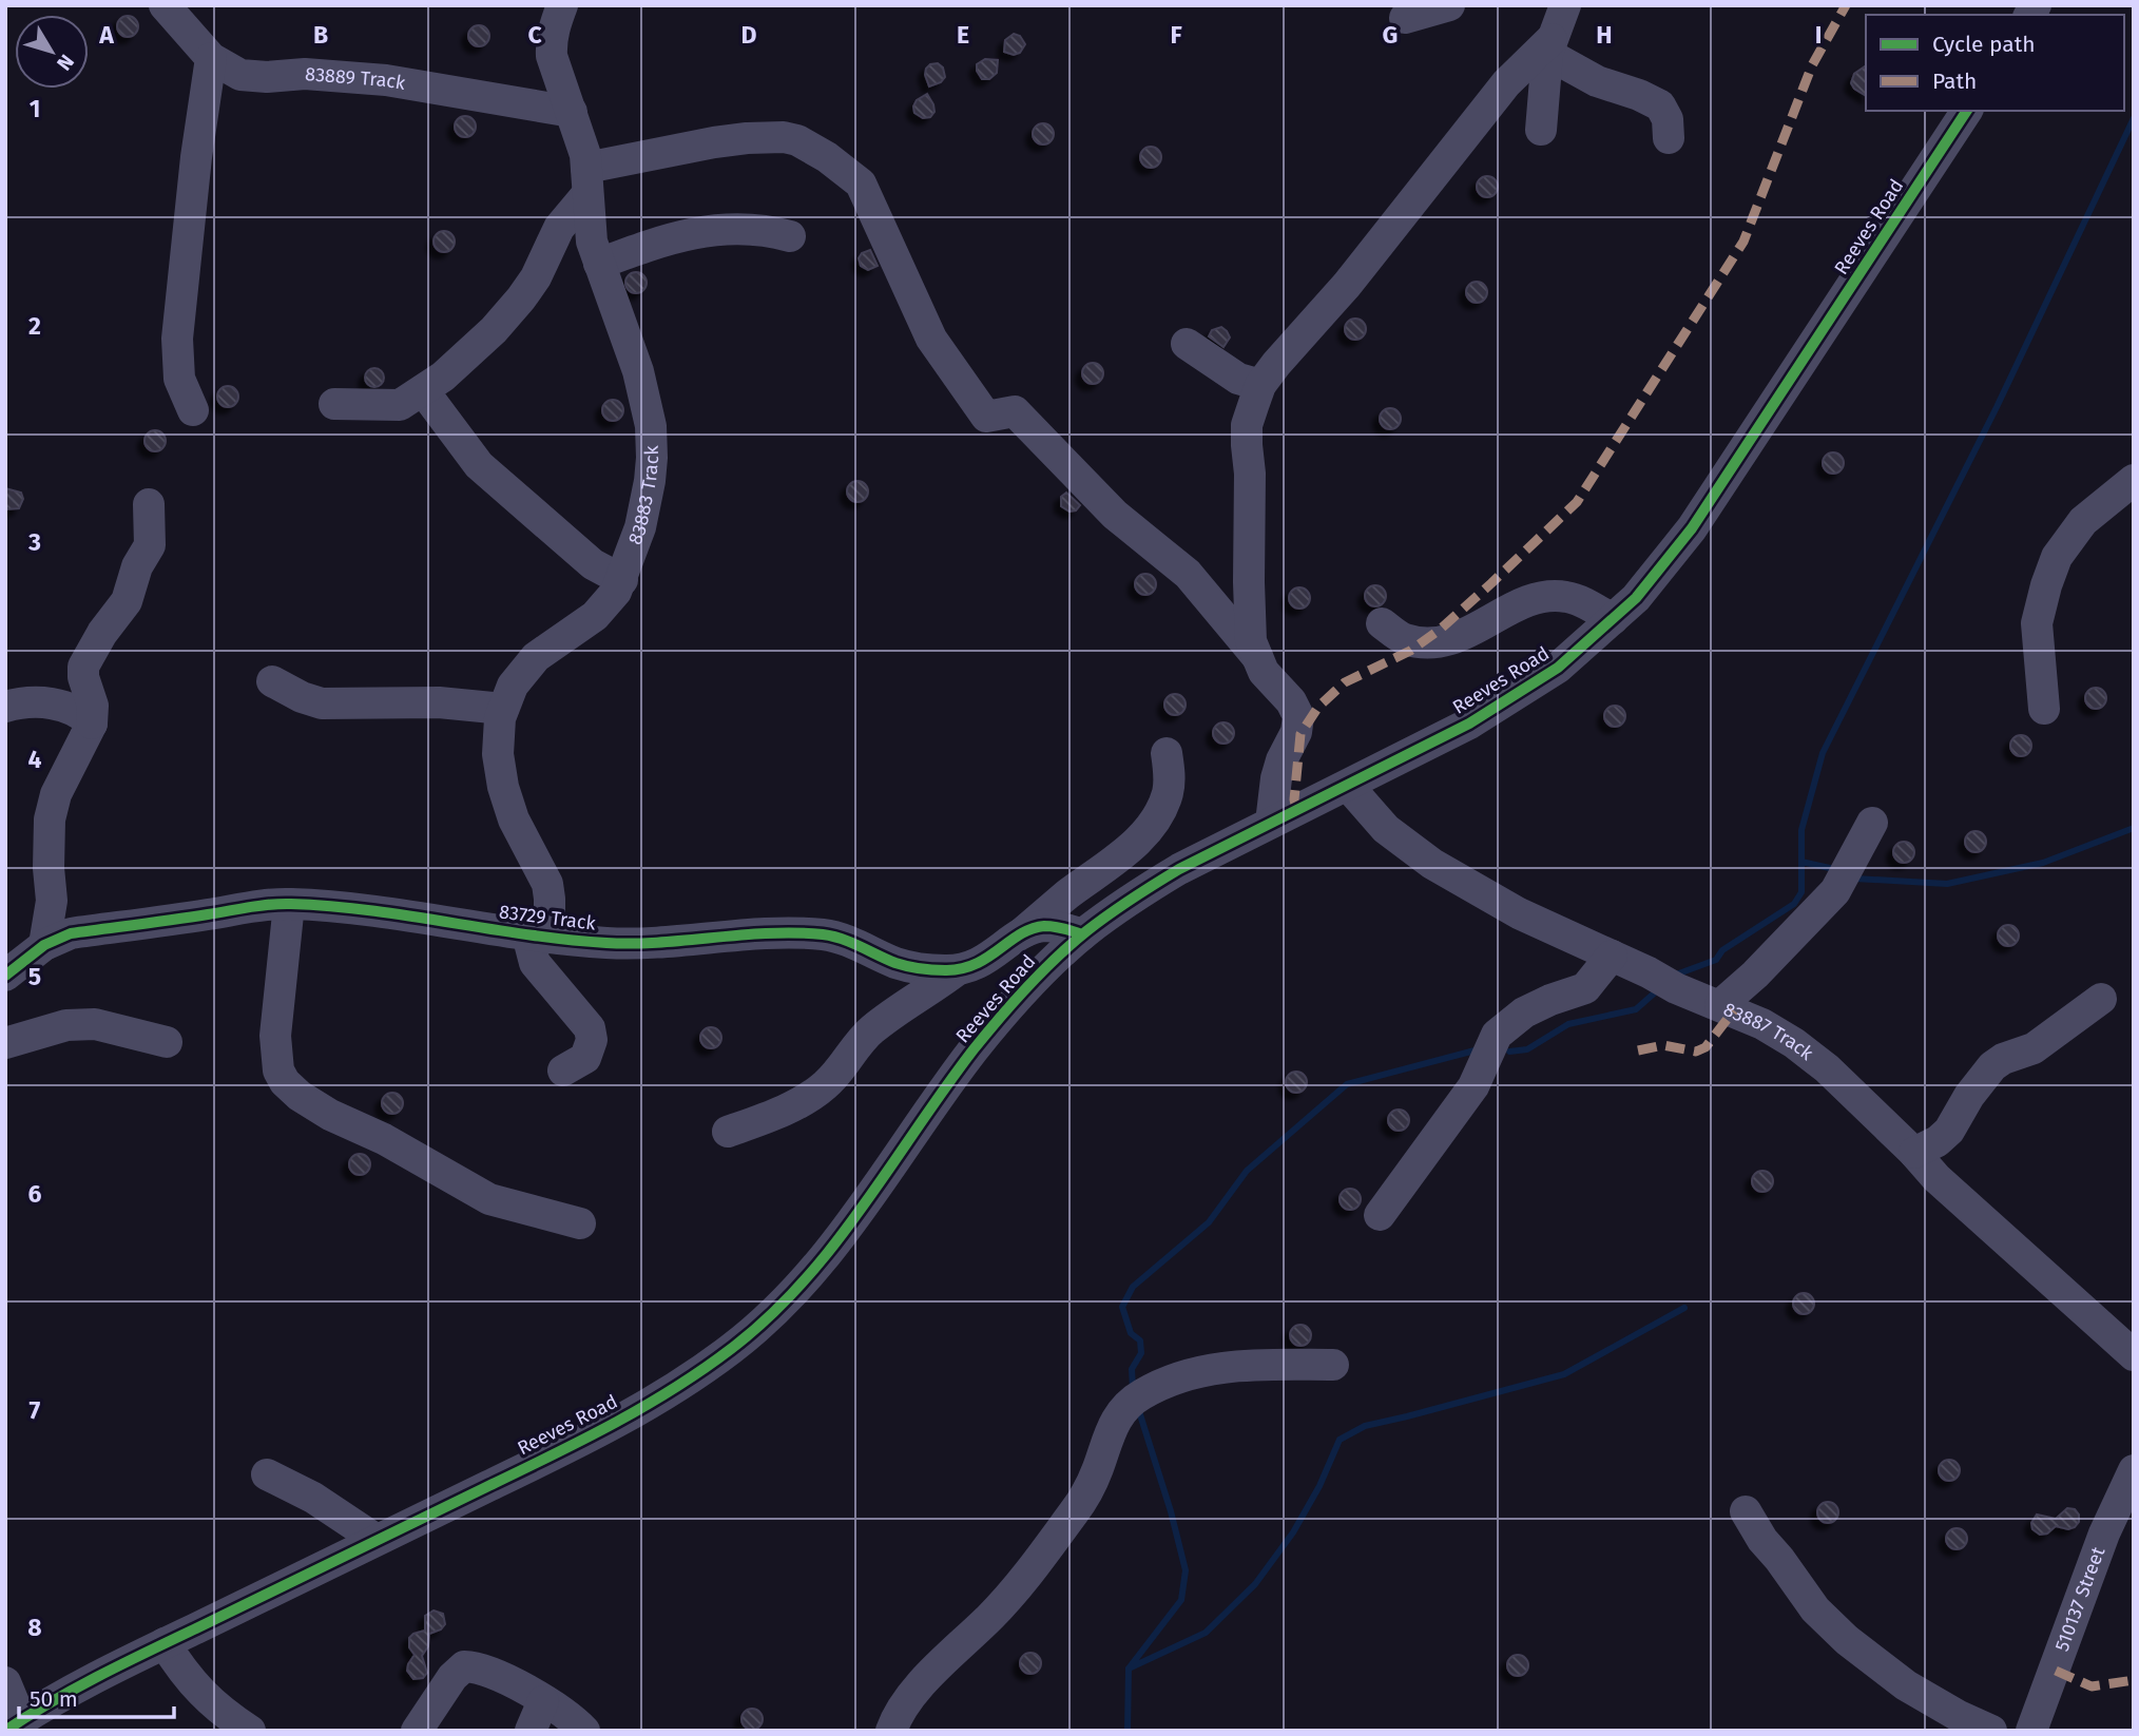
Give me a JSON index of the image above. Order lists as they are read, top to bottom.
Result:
{
  "streets": {
    "street": [
      "83889 Track",
      "Reeves Road",
      "83883 Track",
      "83729 Track",
      "83887 Track",
      "510137 Street"
    ]
  },
  "crossings": [
    ["83889 Track", "83883 Track"],
    ["Reeves Road", "83729 Track"],
    ["Reeves Road", "83887 Track"],
    ["83883 Track", "83729 Track"]
  ],
  "legend": ["Cycle path", "Path"],
  "scale_bar": "50 m",
  "north": "bottom right",
  "grid": {
    "columns": [
      "A",
      "B",
      "C",
      "D",
      "E",
      "F",
      "G",
      "H",
      "I"
    ],
    "rows": [
      "1",
      "2",
      "3",
      "4",
      "5",
      "6",
      "7",
      "8"
    ]
  }
}
